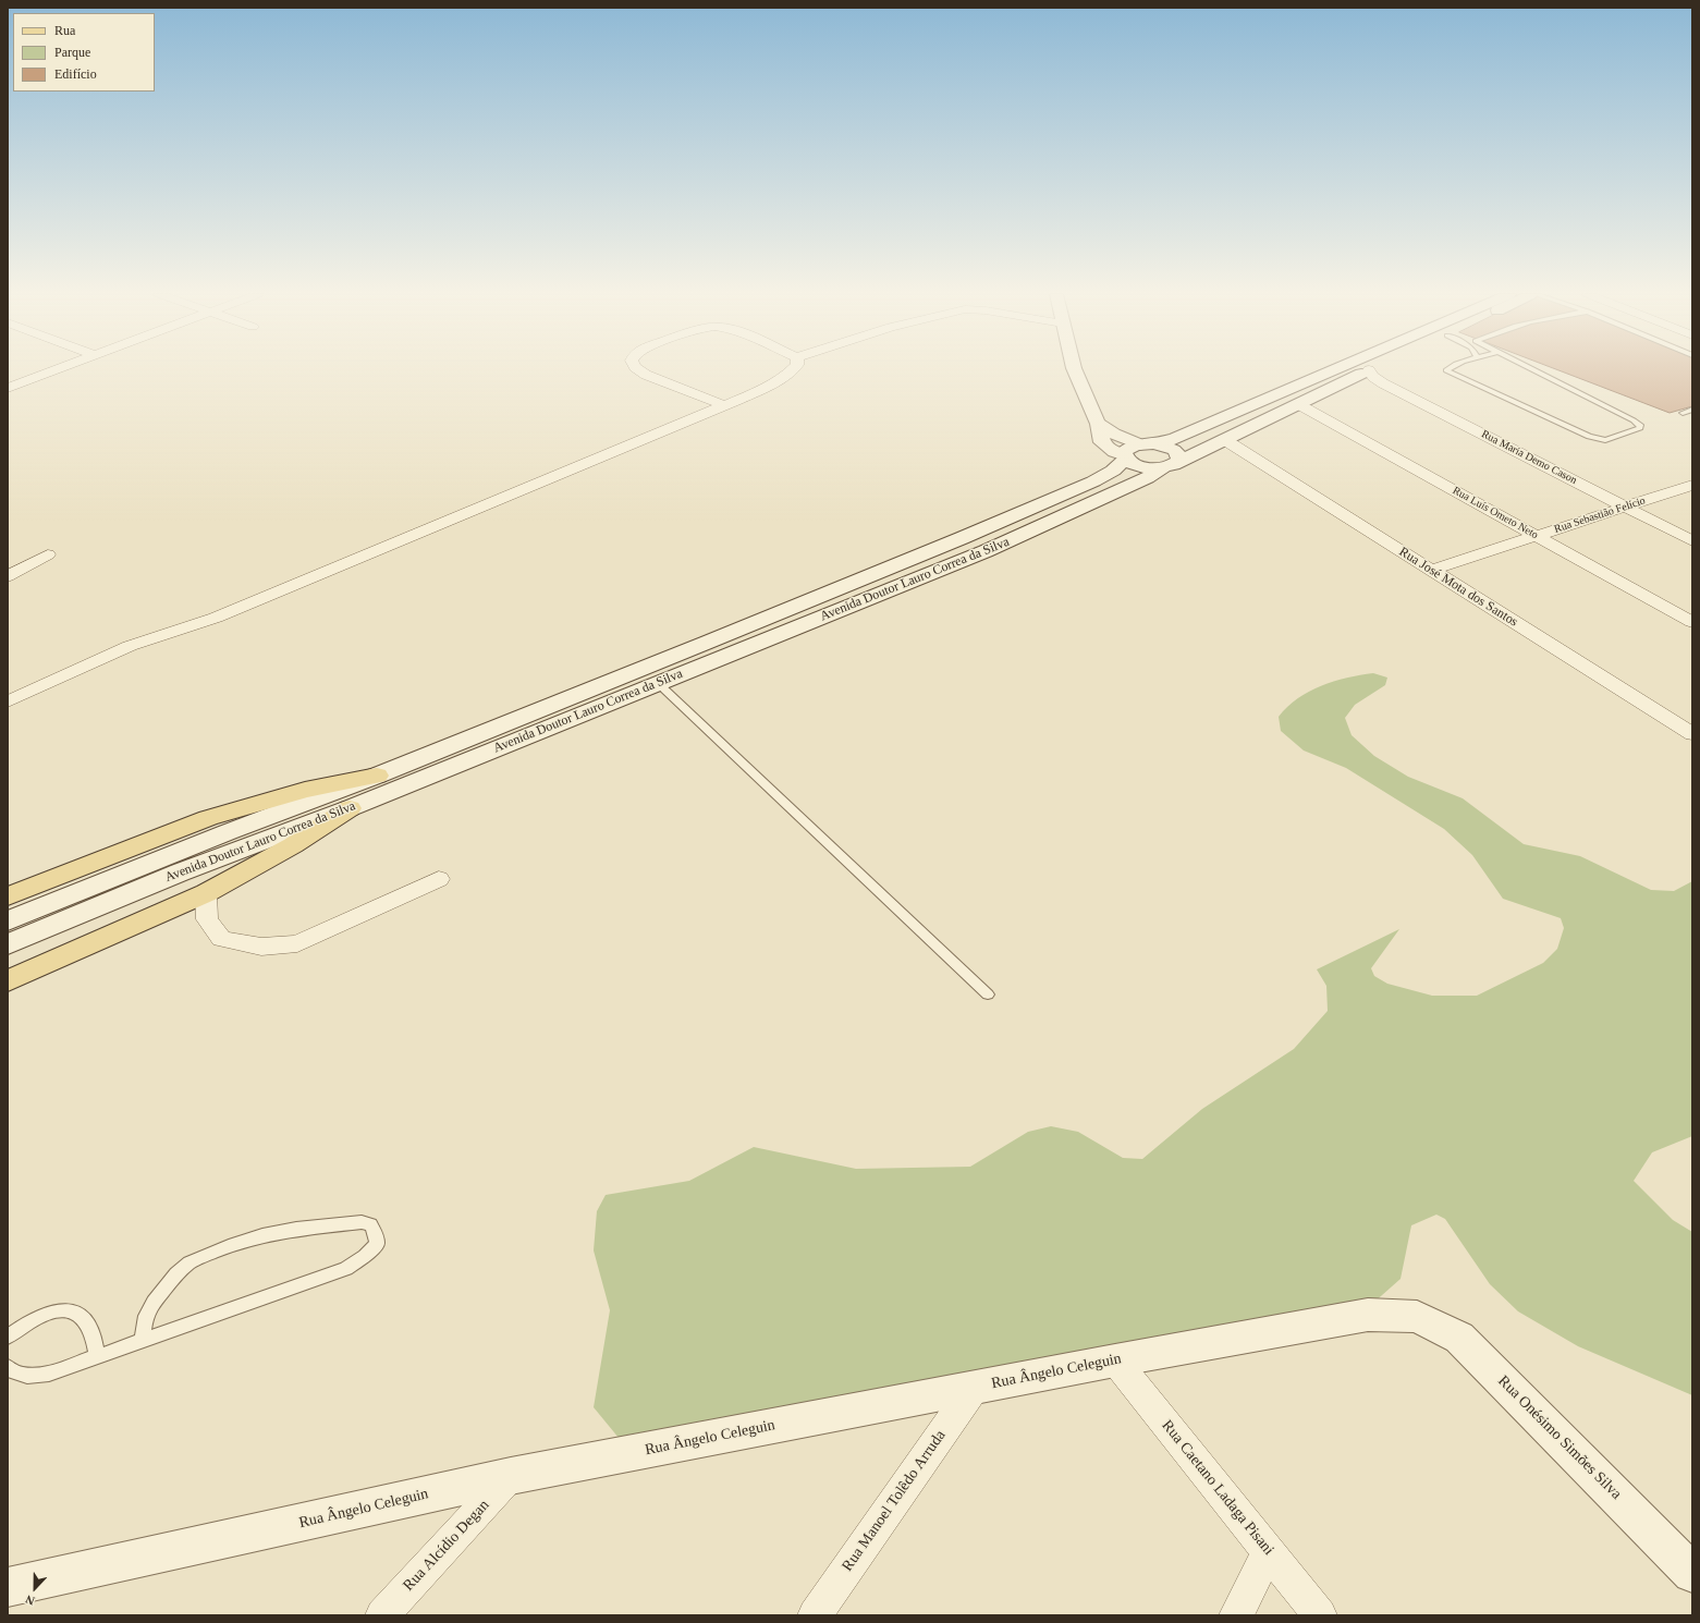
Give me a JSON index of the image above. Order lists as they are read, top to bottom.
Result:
{
  "streets": {
    "main road": ["Avenida Doutor Lauro Correa da Silva", "Rua Ângelo Celeguin", "Rua Onésimo Simões Silva"],
    "street": [
      "Rua Maria Demo Cason",
      "Rua Luís Ometo Neto",
      "Rua Sebastião Felício",
      "Rua José Mota dos Santos",
      "Rua Caetano Ladaga Pisani",
      "Rua Manoel Tolêdo Arruda",
      "Rua Alcídio Degan"
    ]
  },
  "crossings": [
    ["Rua Maria Demo Cason", "Rua Sebastião Felício"],
    ["Rua Maria Demo Cason", "Avenida Doutor Lauro Correa da Silva"],
    ["Rua Luís Ometo Neto", "Rua Sebastião Felício"],
    ["Rua Luís Ometo Neto", "Avenida Doutor Lauro Correa da Silva"],
    ["Rua Sebastião Felício", "Rua José Mota dos Santos"],
    ["Avenida Doutor Lauro Correa da Silva", "Rua José Mota dos Santos"],
    ["Rua Ângelo Celeguin", "Rua Onésimo Simões Silva"],
    ["Rua Ângelo Celeguin", "Rua Caetano Ladaga Pisani"],
    ["Rua Ângelo Celeguin", "Rua Manoel Tolêdo Arruda"],
    ["Rua Ângelo Celeguin", "Rua Alcídio Degan"]
  ],
  "legend": ["Rua", "Parque", "Edifício"],
  "north": "bottom"
}
